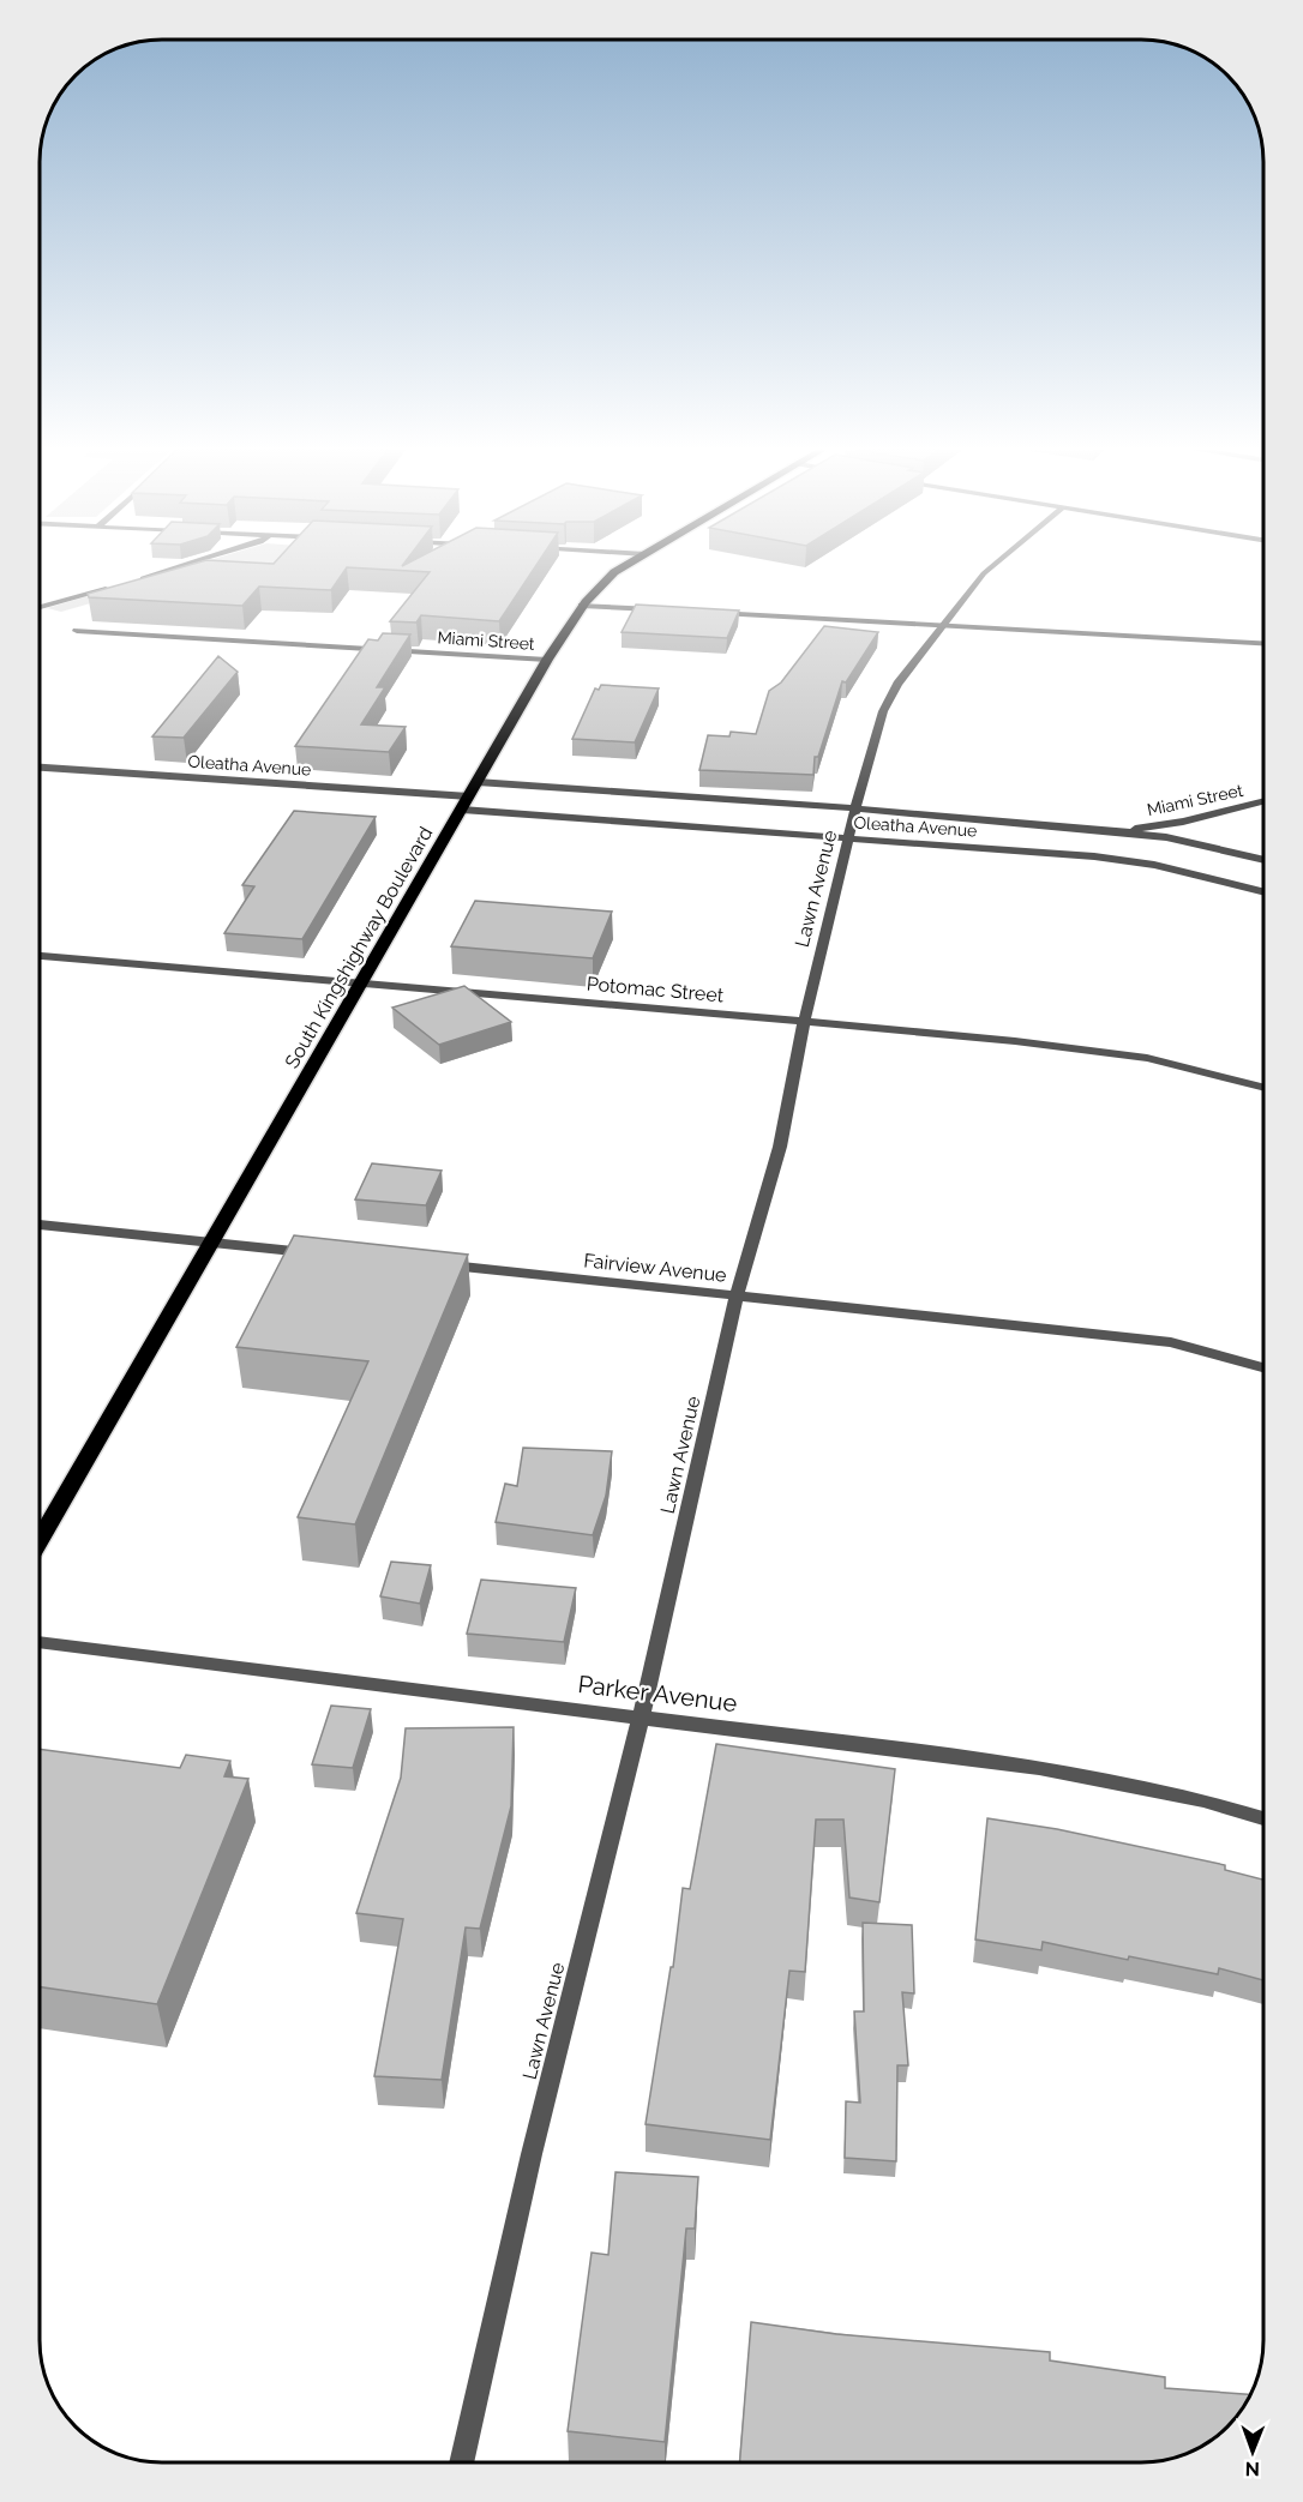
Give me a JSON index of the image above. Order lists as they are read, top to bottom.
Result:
{
  "streets": {
    "main road": ["South Kingshighway Boulevard"],
    "street": [
      "Miami Street",
      "Oleatha Avenue",
      "Lawn Avenue",
      "Potomac Street",
      "Fairview Avenue",
      "Parker Avenue"
    ]
  },
  "crossings": [
    ["Miami Street", "Oleatha Avenue"],
    ["Miami Street", "South Kingshighway Boulevard"],
    ["Oleatha Avenue", "Lawn Avenue"],
    ["Oleatha Avenue", "South Kingshighway Boulevard"],
    ["Lawn Avenue", "Potomac Street"],
    ["Lawn Avenue", "Fairview Avenue"],
    ["Lawn Avenue", "Parker Avenue"],
    ["South Kingshighway Boulevard", "Potomac Street"]
  ],
  "north": "bottom"
}
